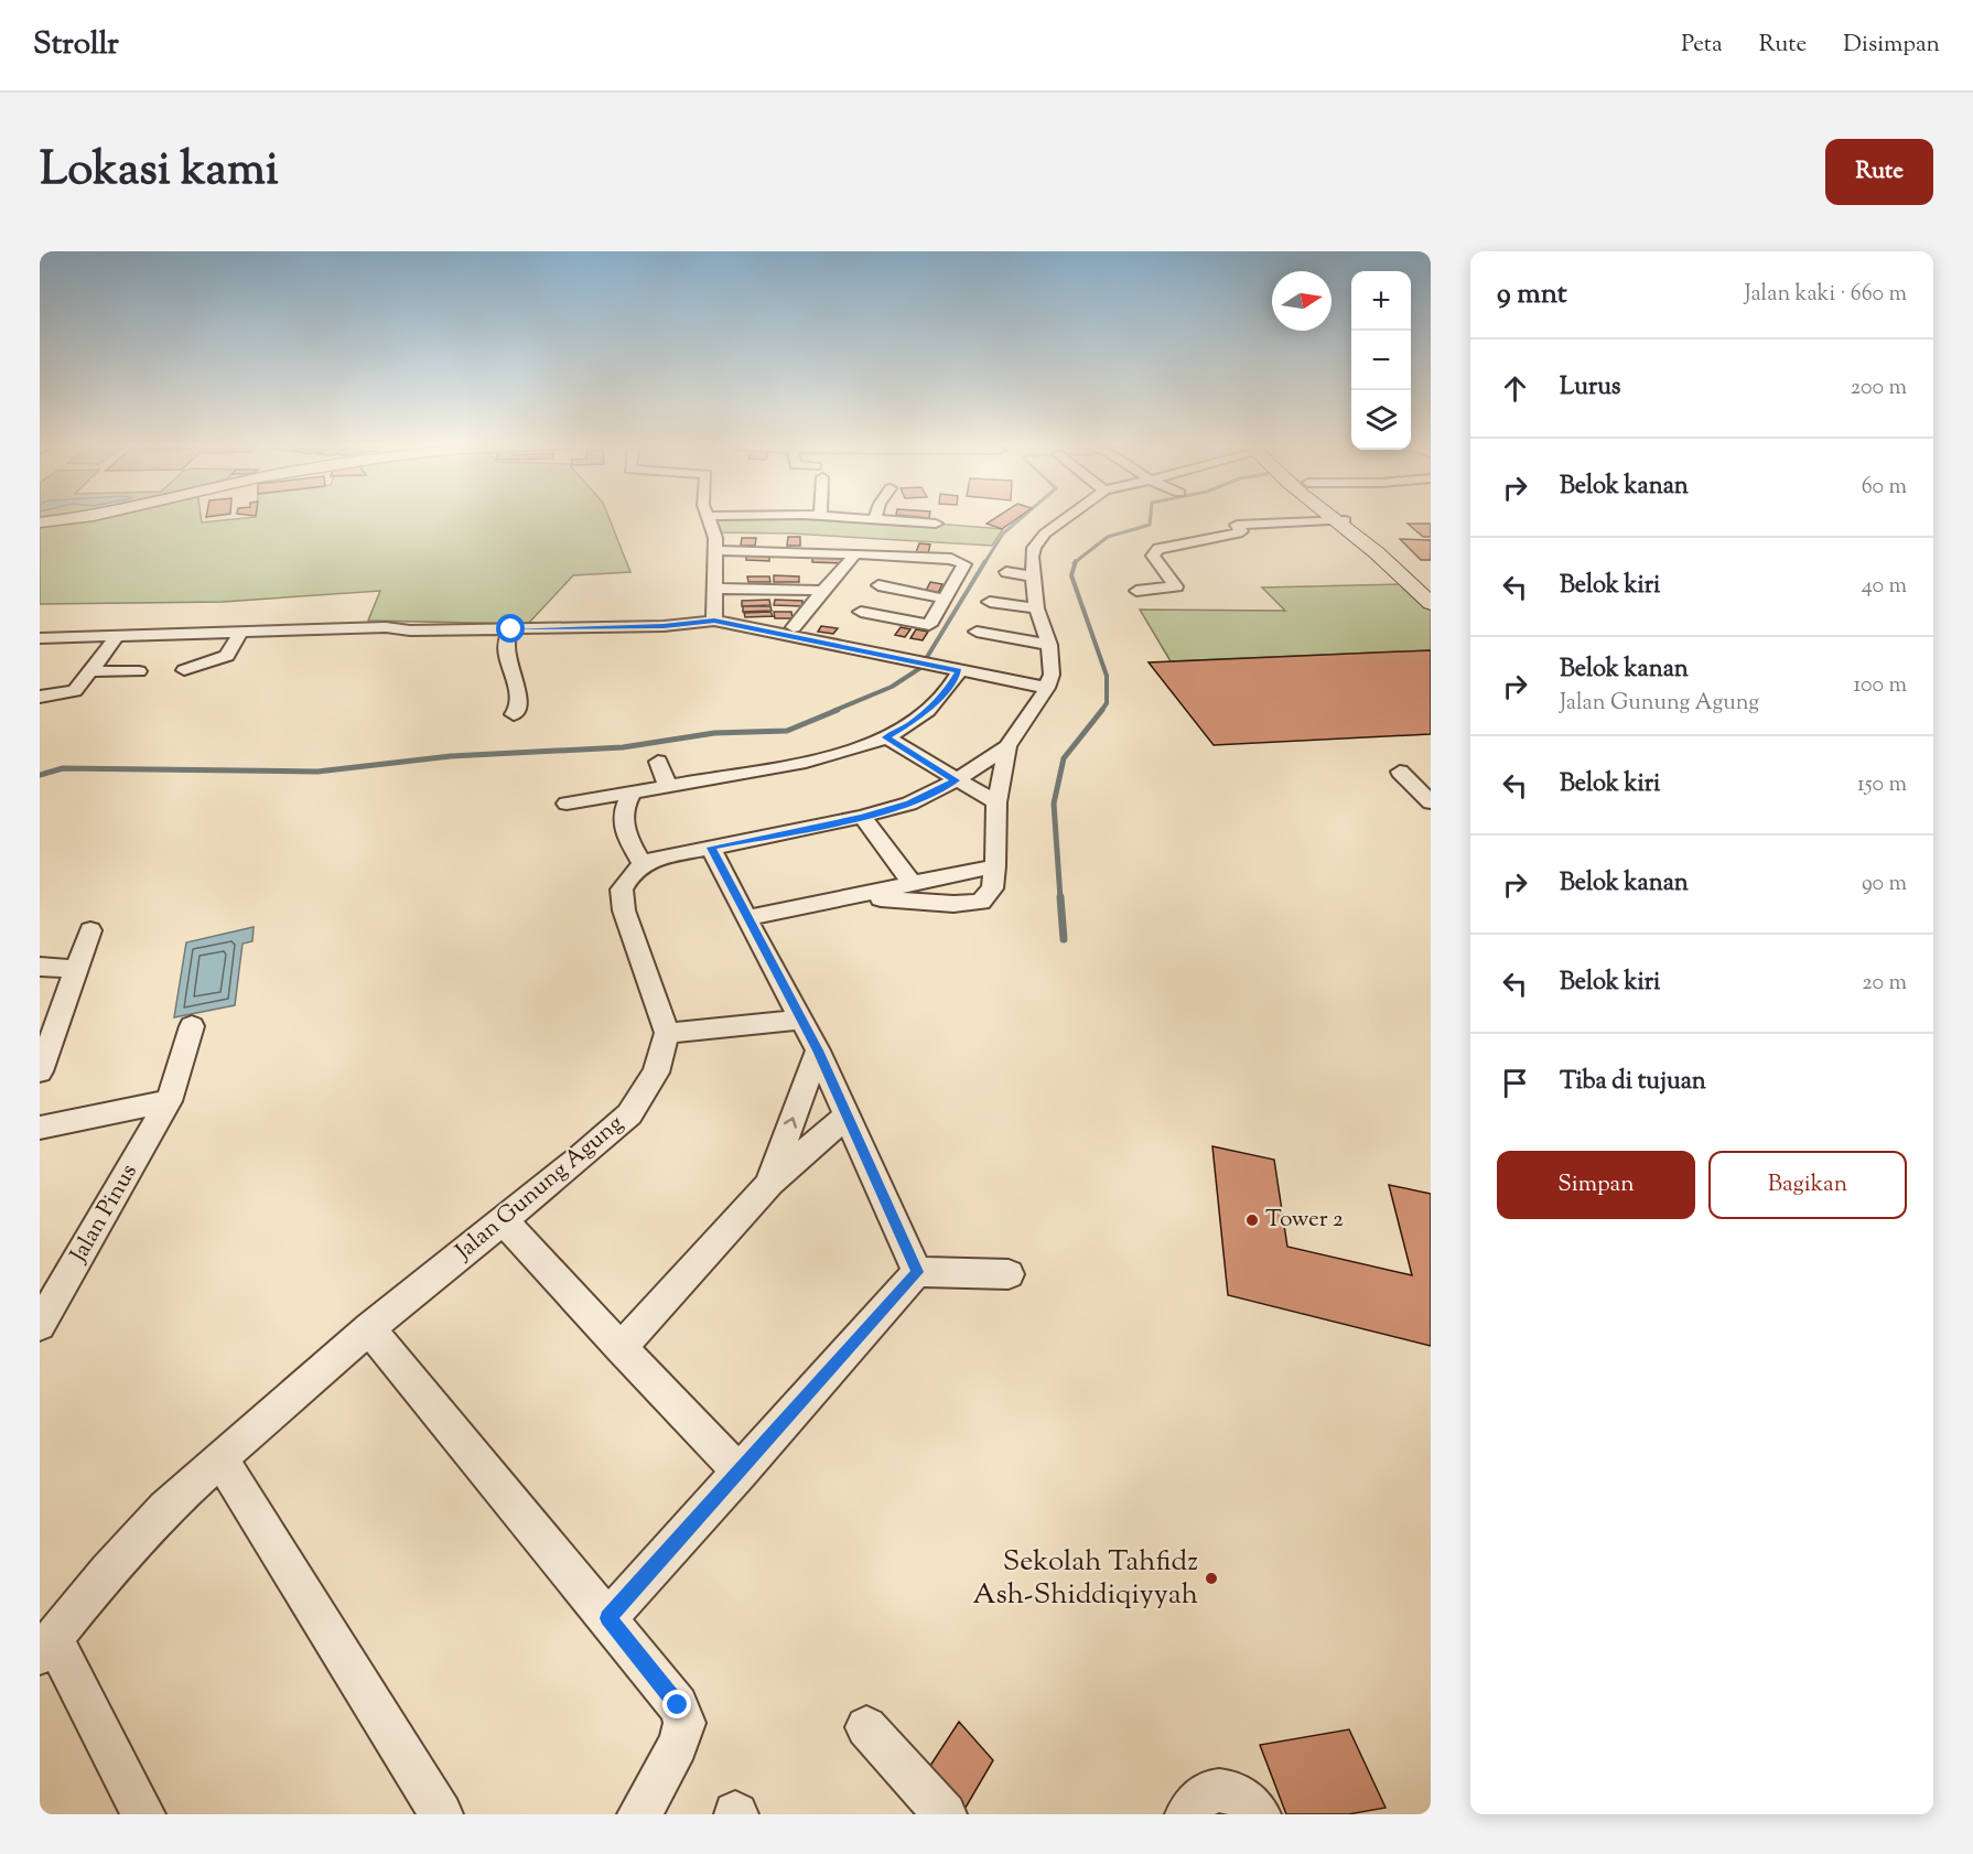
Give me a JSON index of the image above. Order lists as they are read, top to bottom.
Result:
{
  "streets": {
    "street": ["Jalan Gunung Agung", "Jalan Pinus"]
  },
  "places": ["Tower 2", "Sekolah Tahfidz Ash-Shiddiqiyyah"],
  "north": "right",
  "page": {
    "header": "Strollr",
    "nav": ["Peta", "Rute", "Disimpan"],
    "title": "Lokasi kami",
    "buttons": [
      "Rute",
      ["Simpan", "Bagikan"]
    ],
    "heading": ["9 mnt", "Jalan kaki · 660 m"],
    "map_buttons": ["+", "−"],
    "list": [
      ["Lurus", "200 m"],
      ["Belok kanan", "60 m"],
      ["Belok kiri", "40 m"],
      ["Belok kanan", "Jalan Gunung Agung", "100 m"],
      ["Belok kiri", "150 m"],
      ["Belok kanan", "90 m"],
      ["Belok kiri", "20 m"],
      "Tiba di tujuan"
    ]
  }
}
